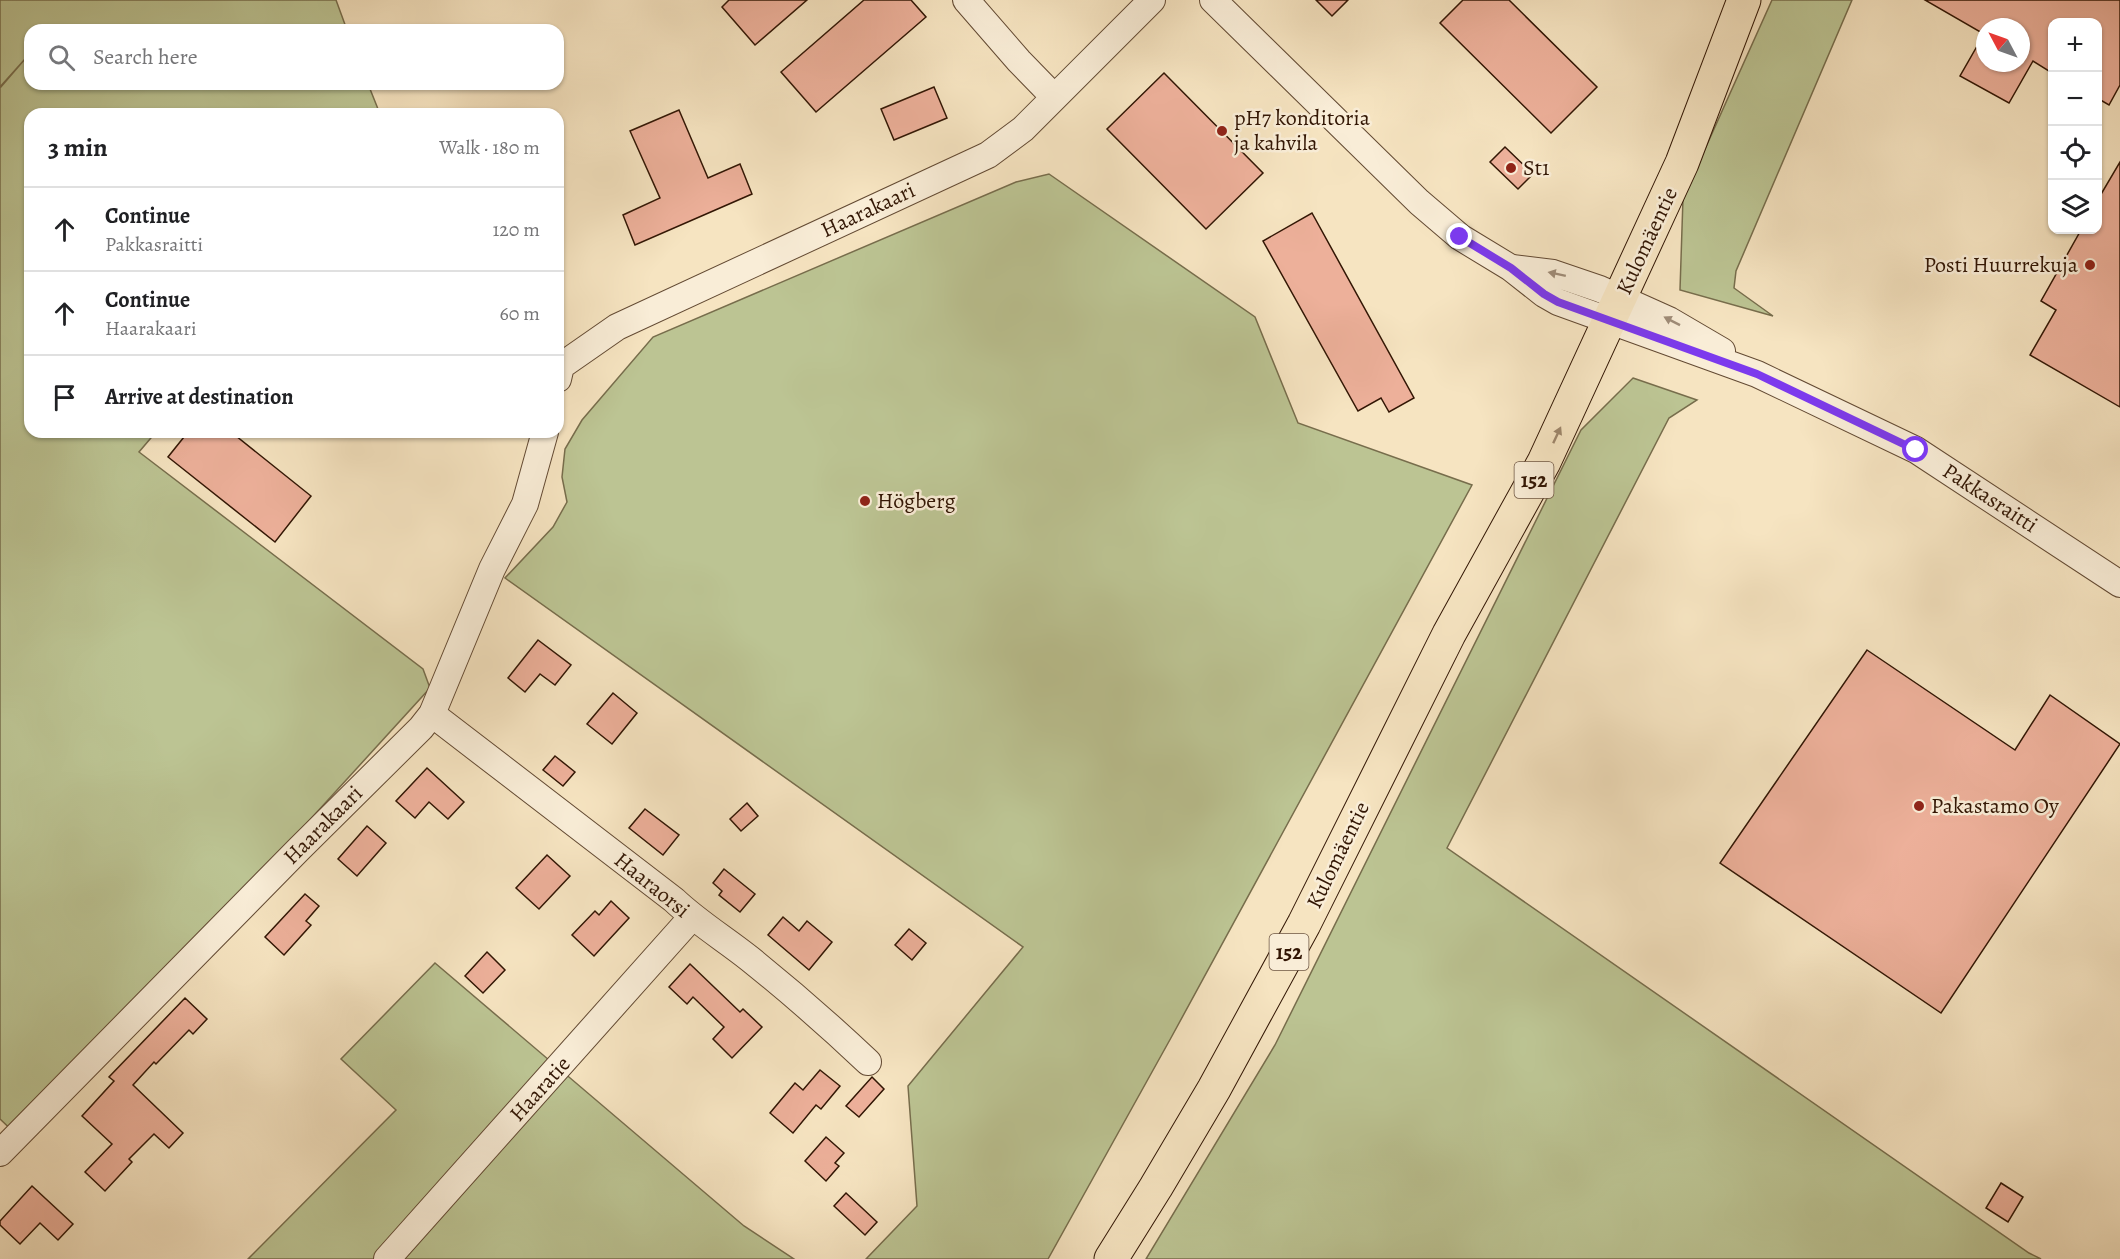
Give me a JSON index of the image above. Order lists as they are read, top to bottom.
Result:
{
  "streets": {
    "main road": ["Kulomäentie", "152"],
    "street": [
      "Haarakaari",
      "Pakkasraitti",
      "Haaraorsi",
      "Haaratie"
    ]
  },
  "crossings": [
    ["Haarakaari", "Haaraorsi"],
    ["Kulomäentie", "Pakkasraitti"],
    ["Haaraorsi", "Haaratie"]
  ],
  "places": [
    "pH7 konditoria ja kahvila",
    "St1",
    "Posti Huurrekuja",
    "Högberg",
    "Pakastamo Oy"
  ],
  "north": "top left",
  "page": {
    "map_buttons": ["+", "−"],
    "search": "Search here",
    "heading": ["3 min", "Walk · 180 m"],
    "list": [
      ["Continue", "Pakkasraitti", "120 m"],
      ["Continue", "Haarakaari", "60 m"],
      "Arrive at destination"
    ]
  }
}
